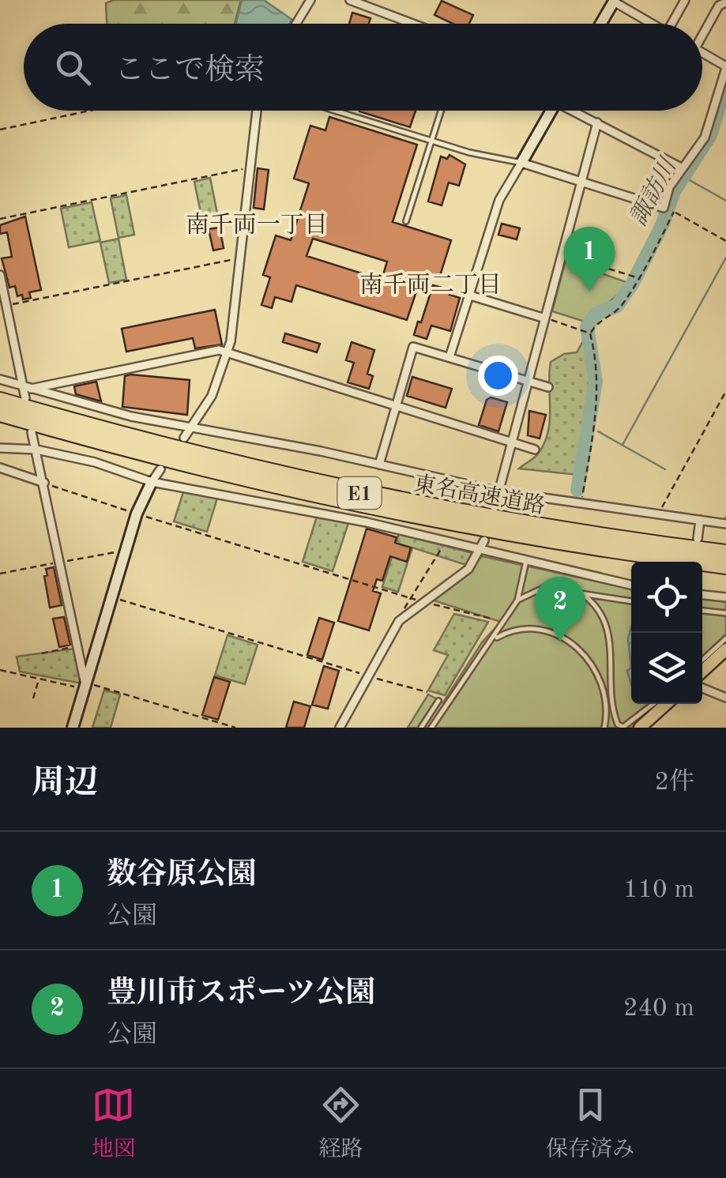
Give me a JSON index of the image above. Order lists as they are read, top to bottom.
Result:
{
  "streets": {
    "highway": ["E1", "東名高速道路"]
  },
  "districts": ["南千両一丁目", "南千両二丁目"],
  "water": ["諏訪川"],
  "page": {
    "search": "ここで検索",
    "pins": ["1", "2"],
    "heading": ["周辺", "2件"],
    "list": [
      {
        "mark": "1",
        "name": "数谷原公園",
        "note": "公園",
        "value": "110 m"
      },
      {
        "mark": "2",
        "name": "豊川市スポーツ公園",
        "note": "公園",
        "value": "240 m"
      }
    ],
    "nav": ["地図", "経路", "保存済み"]
  }
}
